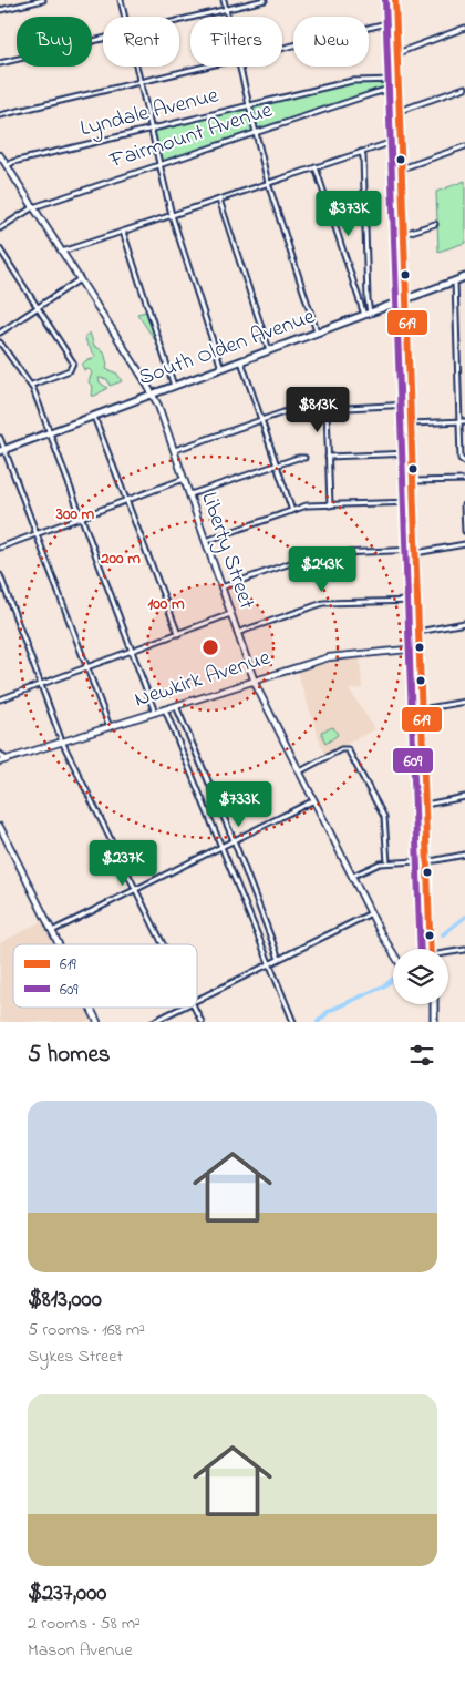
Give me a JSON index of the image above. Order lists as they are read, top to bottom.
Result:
{
  "streets": {
    "main road": ["South Olden Avenue"],
    "street": [
      "Lyndale Avenue",
      "Fairmount Avenue",
      "Liberty Street",
      "Newkirk Avenue"
    ]
  },
  "crossings": [
    ["Lyndale Avenue", "Liberty Street"],
    ["Fairmount Avenue", "Liberty Street"],
    ["South Olden Avenue", "Liberty Street"],
    ["Liberty Street", "Newkirk Avenue"]
  ],
  "lines": ["transit line 619", "transit line 609"],
  "legend": ["619", "609"],
  "page": {
    "chip": [
      "Buy",
      "Rent",
      "Filters",
      "New"
    ],
    "price": [
      "$373K",
      "$813K",
      "$243K",
      "$733K",
      "$237K"
    ],
    "heading": "5 homes",
    "list": [
      {
        "name": "$813,000",
        "note": "5 rooms · 168 m² · Sykes Street"
      },
      {
        "name": "$237,000",
        "note": "2 rooms · 58 m² · Mason Avenue"
      }
    ]
  },
  "rings": ["300 m", "200 m", "100 m"]
}
